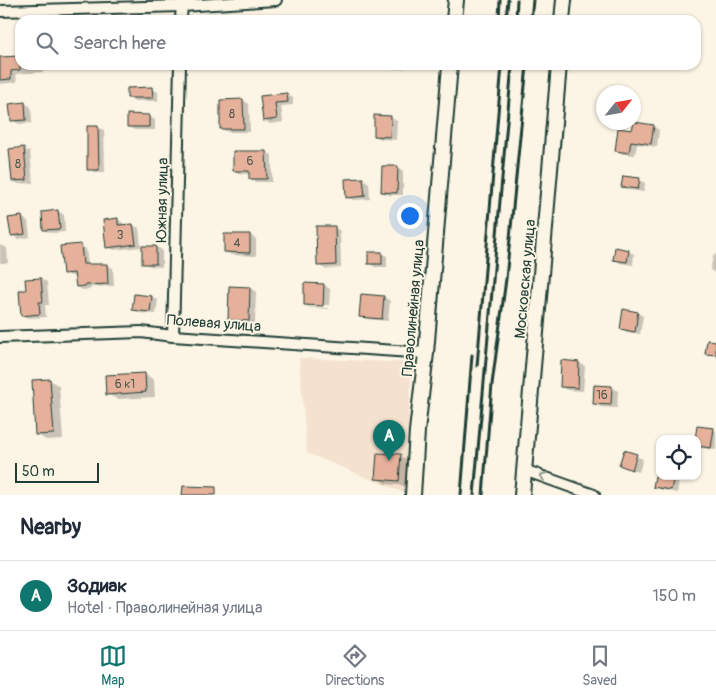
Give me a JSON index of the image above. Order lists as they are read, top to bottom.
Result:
{
  "streets": {
    "main road": ["Московская улица", "Праволинейная улица"],
    "street": ["Южная улица", "Полевая улица"]
  },
  "crossings": [
    ["Южная улица", "Полевая улица"],
    ["Праволинейная улица", "Полевая улица"]
  ],
  "house_numbers": [
    "8",
    "6",
    "8",
    "3",
    "4",
    "6 к1",
    "16"
  ],
  "scale_bar": "50 m",
  "north": "top right",
  "page": {
    "search": "Search here",
    "pins": "A",
    "scale": "50 m",
    "heading": "Nearby",
    "list": [
      {
        "mark": "A",
        "name": "Зодиак",
        "note": "Hotel · Праволинейная улица",
        "value": "150 m"
      }
    ],
    "nav": ["Map", "Directions", "Saved"]
  }
}
